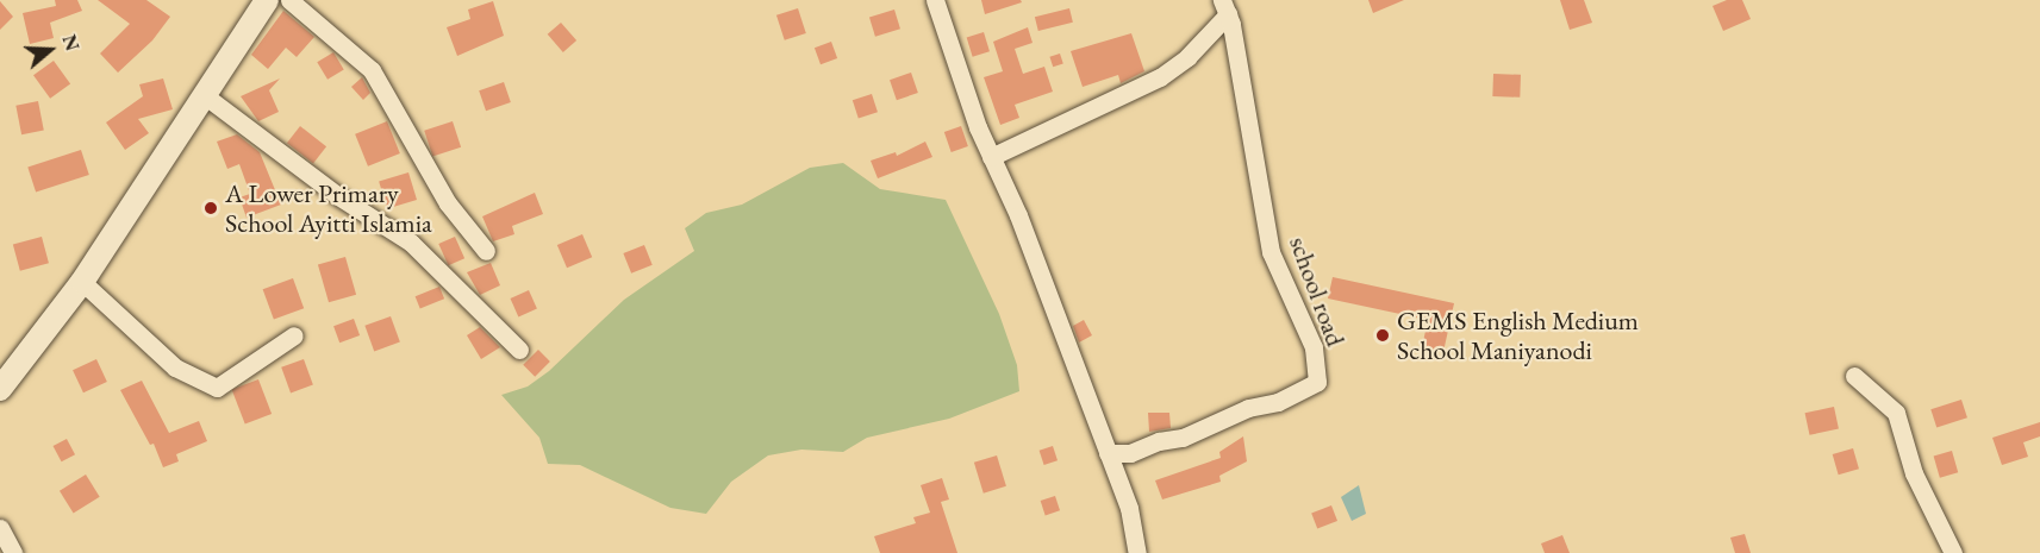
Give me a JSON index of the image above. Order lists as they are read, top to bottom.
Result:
{
  "streets": {
    "street": ["school road"]
  },
  "places": ["A Lower Primary School Ayitti Islamia", "GEMS English Medium School Maniyanodi"],
  "north": "right"
}
